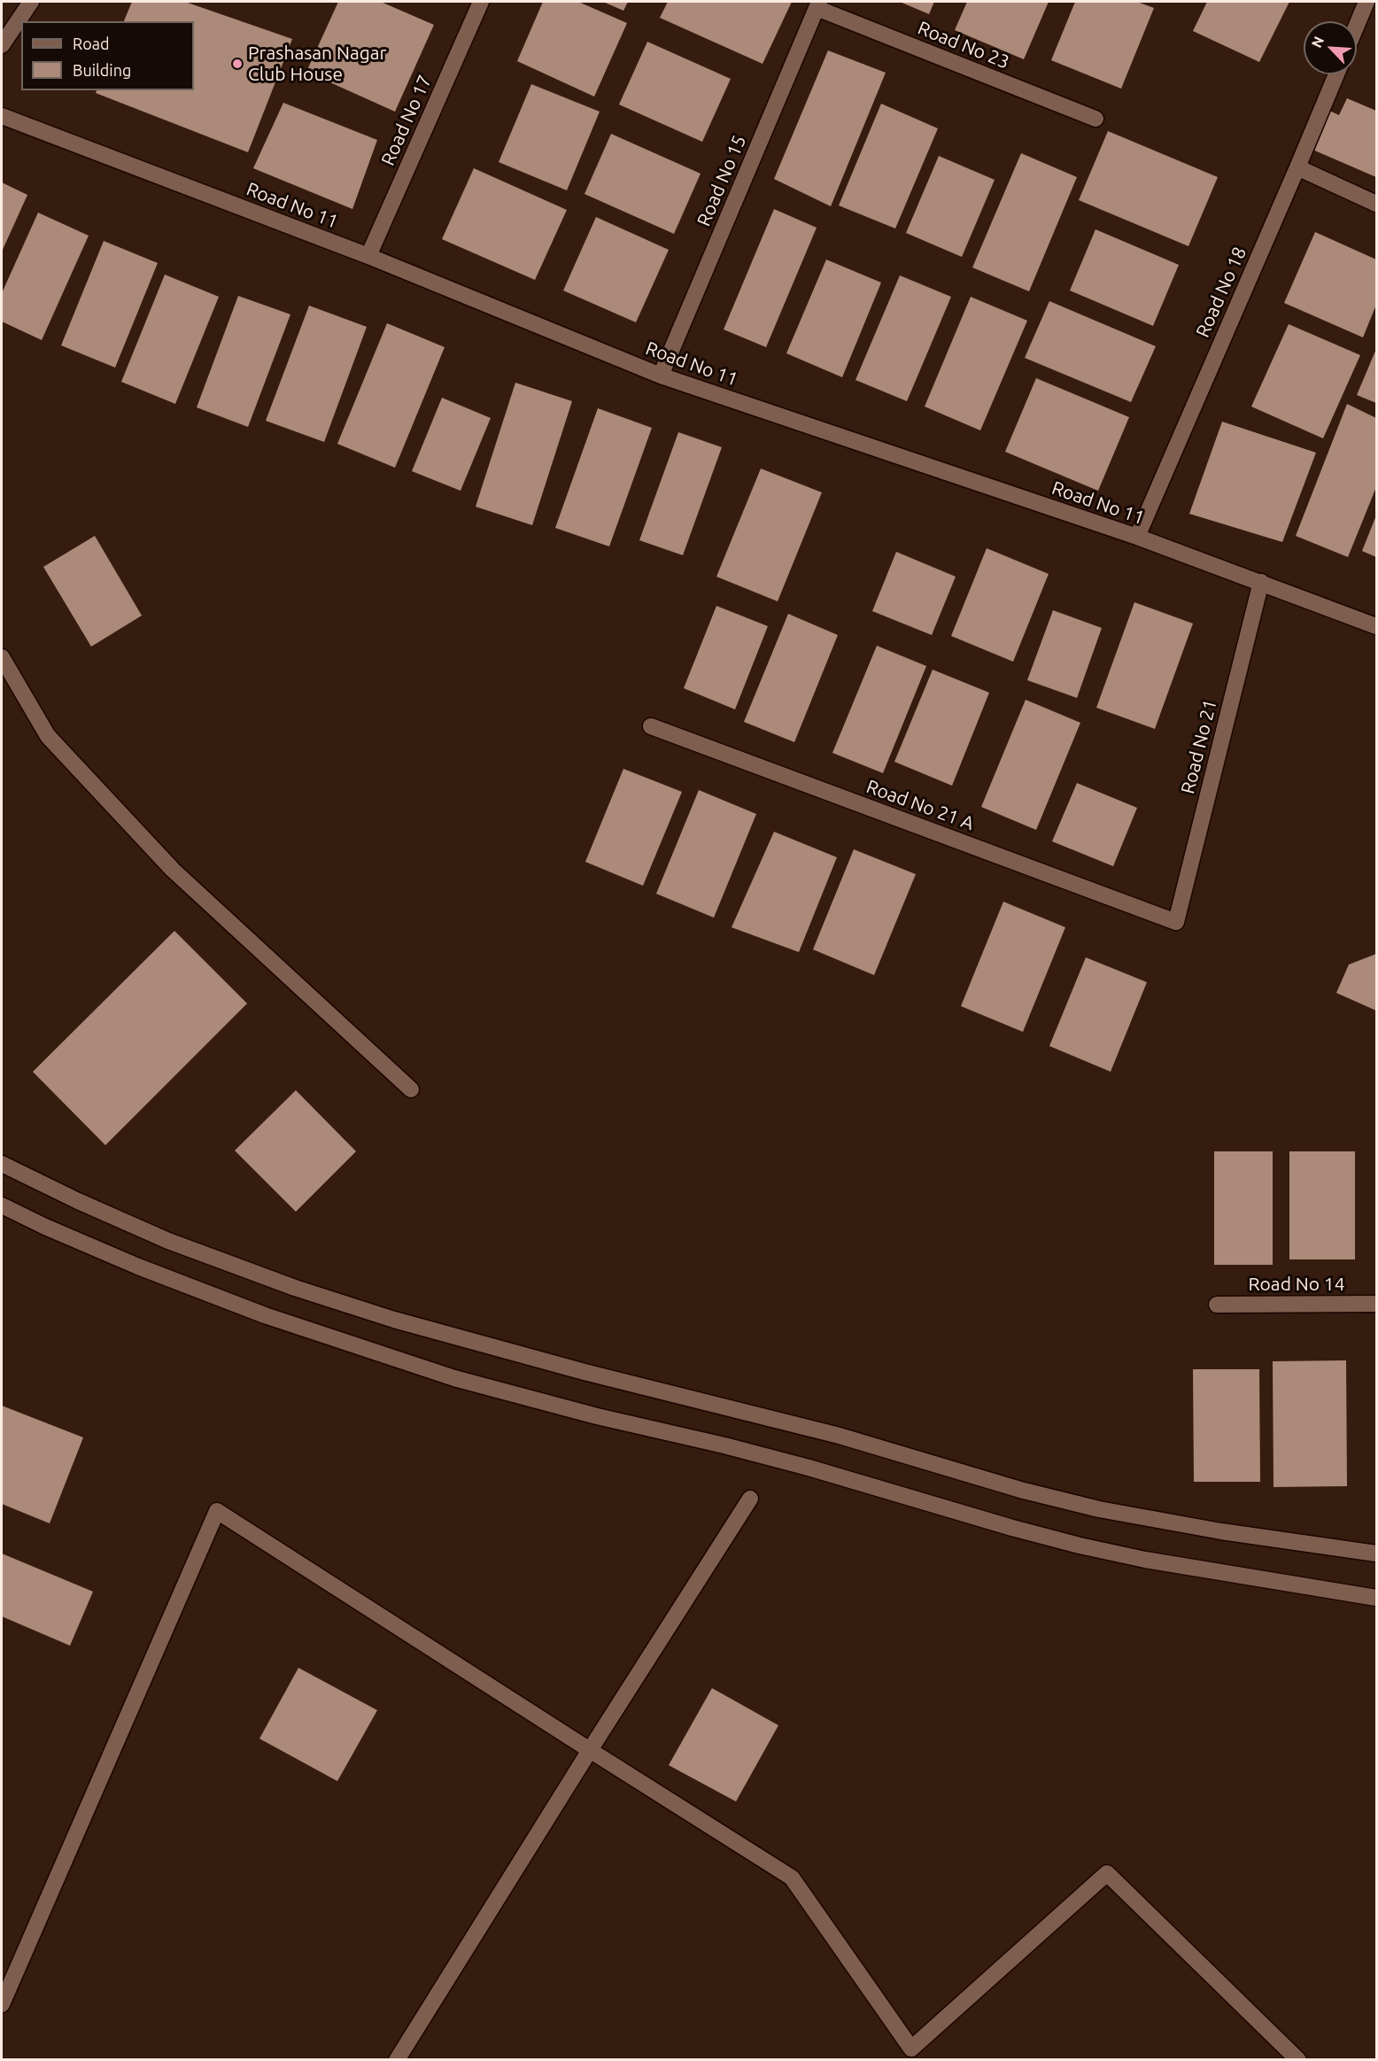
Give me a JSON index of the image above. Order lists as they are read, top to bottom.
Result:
{
  "streets": {
    "street": [
      "Road No 23",
      "Road No 17",
      "Road No 15",
      "Road No 11",
      "Road No 18",
      "Road No 21",
      "Road No 21 A",
      "Road No 14"
    ]
  },
  "crossings": [
    ["Road No 23", "Road No 15"],
    ["Road No 17", "Road No 11"],
    ["Road No 15", "Road No 11"],
    ["Road No 11", "Road No 18"],
    ["Road No 11", "Road No 21"],
    ["Road No 21", "Road No 21 A"]
  ],
  "places": ["Prashasan Nagar Club House"],
  "legend": ["Road", "Building"],
  "north": "top left"
}
